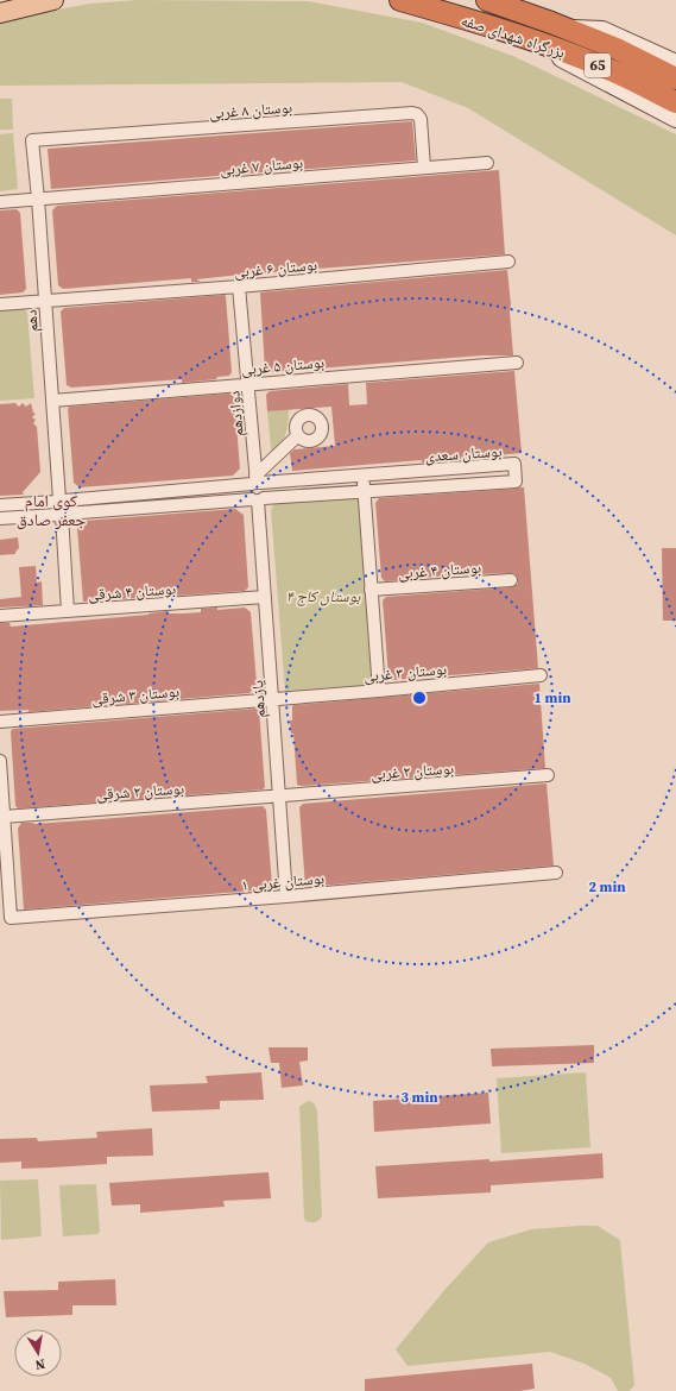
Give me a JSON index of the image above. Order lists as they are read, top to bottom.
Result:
{
  "streets": {
    "highway": ["بزرگراه شهدای صفه", "65"],
    "street": [
      "بوستان ۸ غربی",
      "بوستان ۷ غربی",
      "بوستان ۶ غربی",
      "دهم",
      "بوستان ۵ غربی",
      "دوازدهم",
      "بوستان سعدی",
      "بوستان ۴ غربی",
      "بوستان ۴ شرقی",
      "بوستان ۳ غربی",
      "بوستان ۳ شرقی",
      "یازدهم",
      "بوستان ۲ غربی",
      "بوستان ۲ شرقی",
      "بوستان غربی ۱"
    ]
  },
  "crossings": [
    ["بوستان ۸ غربی", "بوستان ۷ غربی"],
    ["بوستان ۸ غربی", "دهم"],
    ["بوستان ۷ غربی", "دهم"],
    ["بوستان ۶ غربی", "دهم"],
    ["بوستان ۶ غربی", "دوازدهم"],
    ["دهم", "بوستان ۵ غربی"],
    ["دهم", "بوستان سعدی"],
    ["بوستان ۵ غربی", "دوازدهم"],
    ["دوازدهم", "بوستان سعدی"],
    ["دوازدهم", "یازدهم"],
    ["بوستان سعدی", "یازدهم"],
    ["بوستان ۴ شرقی", "یازدهم"],
    ["بوستان ۳ غربی", "بوستان ۳ شرقی"],
    ["بوستان ۳ غربی", "یازدهم"],
    ["بوستان ۳ شرقی", "یازدهم"],
    ["یازدهم", "بوستان ۲ غربی"],
    ["یازدهم", "بوستان ۲ شرقی"],
    ["یازدهم", "بوستان غربی ۱"],
    ["بوستان ۲ غربی", "بوستان ۲ شرقی"],
    ["بوستان ۲ شرقی", "بوستان غربی ۱"]
  ],
  "districts": ["کوی امام جعفر صادق"],
  "parks": ["بوستان کاج ۴"],
  "north": "bottom",
  "rings": ["1 min", "2 min", "3 min"]
}
